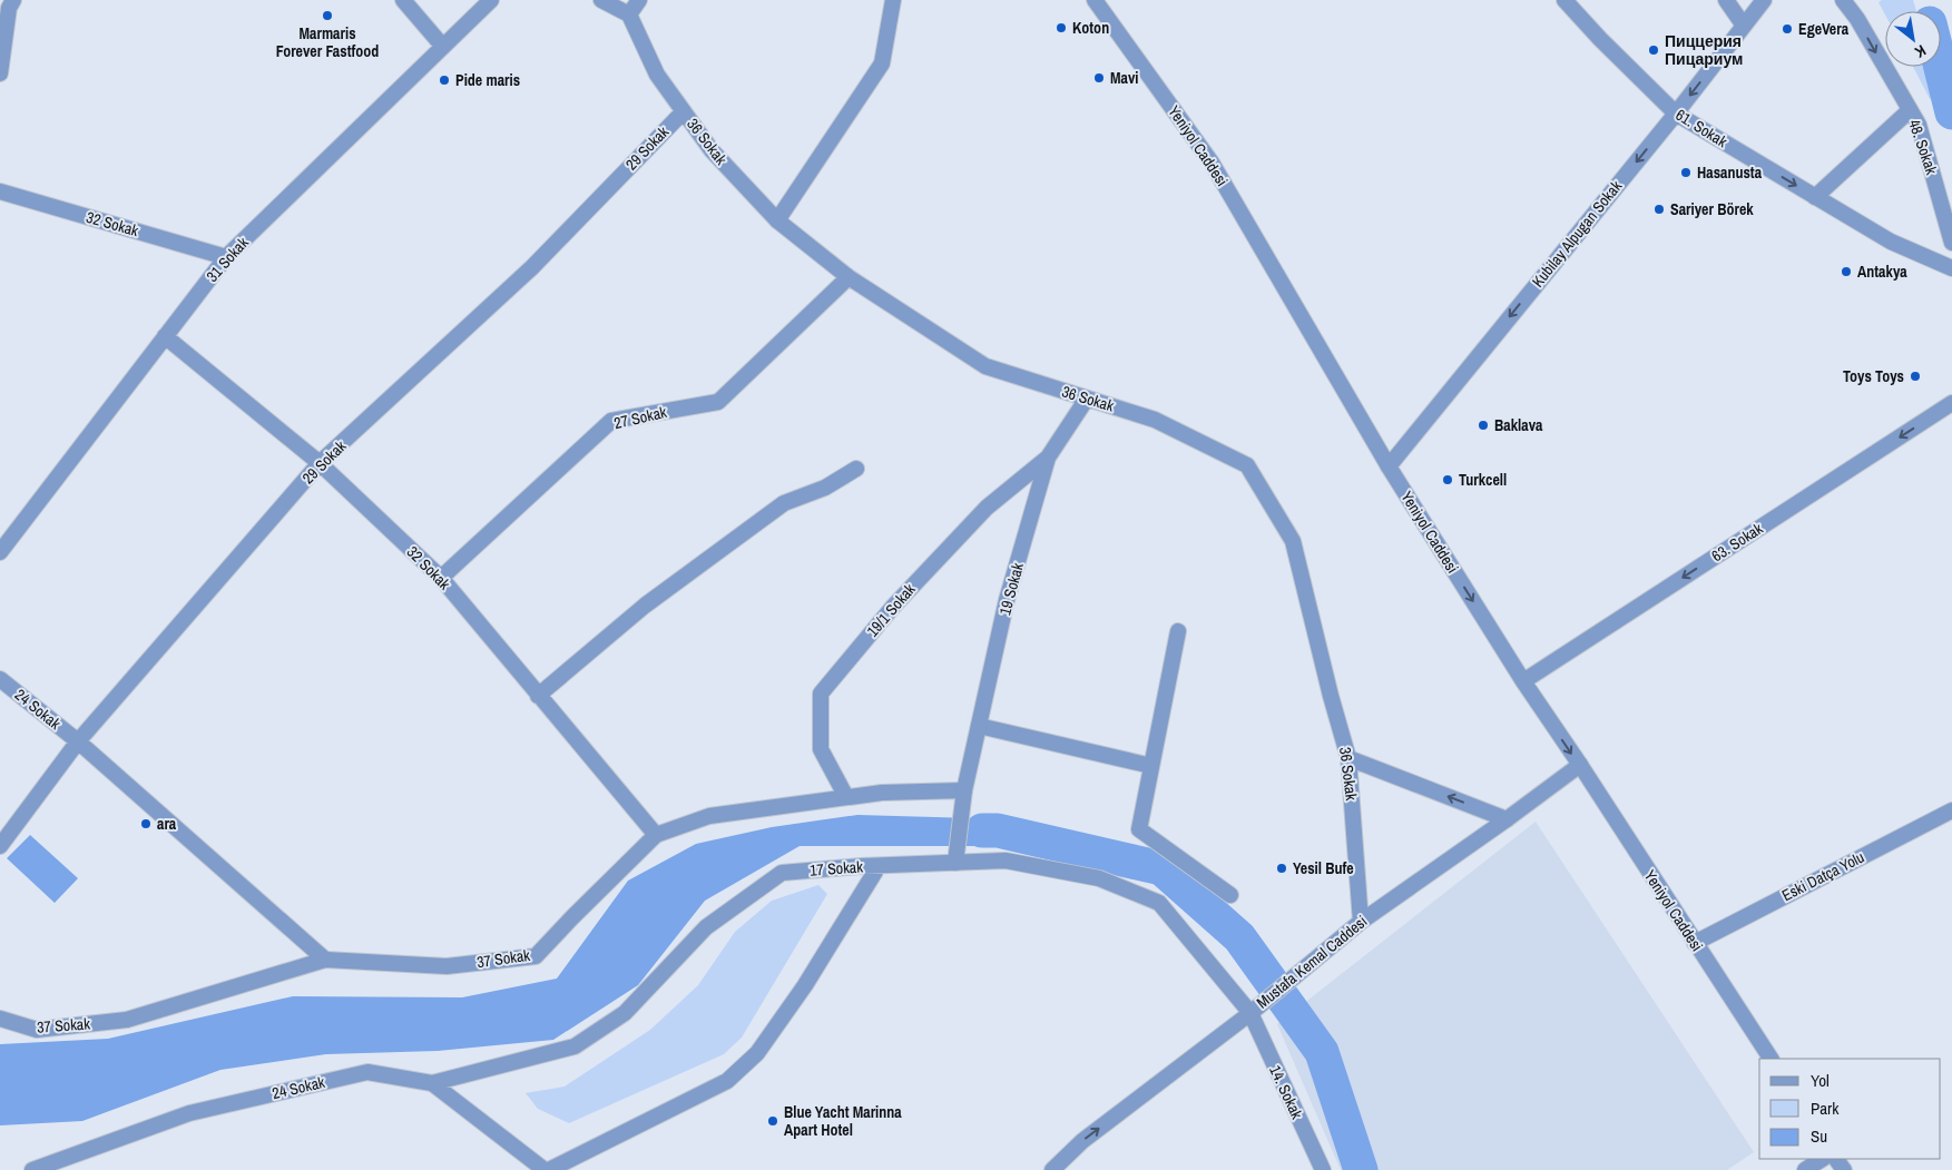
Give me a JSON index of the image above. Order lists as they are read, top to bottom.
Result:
{
  "streets": {
    "street": [
      "61. Sokak",
      "36 Sokak",
      "Yeniyol Caddesi",
      "48. Sokak",
      "29 Sokak",
      "32 Sokak",
      "Kubilay Alpugan Sokak",
      "31 Sokak",
      "27 Sokak",
      "63. Sokak",
      "19 Sokak",
      "19/1 Sokak",
      "24 Sokak",
      "17 Sokak",
      "Eski Datça Yolu",
      "37 Sokak",
      "Mustafa Kemal Caddesi",
      "14. Sokak"
    ]
  },
  "crossings": [
    ["61. Sokak", "Kubilay Alpugan Sokak"],
    ["36 Sokak", "29 Sokak"],
    ["36 Sokak", "27 Sokak"],
    ["36 Sokak", "19 Sokak"],
    ["36 Sokak", "Mustafa Kemal Caddesi"],
    ["Yeniyol Caddesi", "Kubilay Alpugan Sokak"],
    ["Yeniyol Caddesi", "63. Sokak"],
    ["Yeniyol Caddesi", "Eski Datça Yolu"],
    ["Yeniyol Caddesi", "Mustafa Kemal Caddesi"],
    ["29 Sokak", "32 Sokak"],
    ["29 Sokak", "24 Sokak"],
    ["32 Sokak", "31 Sokak"],
    ["32 Sokak", "27 Sokak"],
    ["32 Sokak", "37 Sokak"],
    ["19 Sokak", "19/1 Sokak"],
    ["19 Sokak", "17 Sokak"],
    ["19 Sokak", "37 Sokak"],
    ["19/1 Sokak", "37 Sokak"],
    ["24 Sokak", "17 Sokak"],
    ["24 Sokak", "37 Sokak"],
    ["17 Sokak", "Mustafa Kemal Caddesi"],
    ["17 Sokak", "14. Sokak"],
    ["Mustafa Kemal Caddesi", "14. Sokak"]
  ],
  "one_way": [
    "48. Sokak",
    "Kubilay Alpugan Sokak",
    "63. Sokak",
    "Mustafa Kemal Caddesi"
  ],
  "places": [
    "Marmaris Forever Fastfood",
    "Koton",
    "EgeVera",
    "Пиццерия Пицариум",
    "Mavi",
    "Pide maris",
    "Hasanusta",
    "Sariyer Börek",
    "Antakya",
    "Toys Toys",
    "Baklava",
    "Turkcell",
    "ara",
    "Yesil Bufe",
    "Blue Yacht Marinna Apart Hotel"
  ],
  "legend": ["Yol", "Park", "Su"],
  "north": "bottom right"
}
